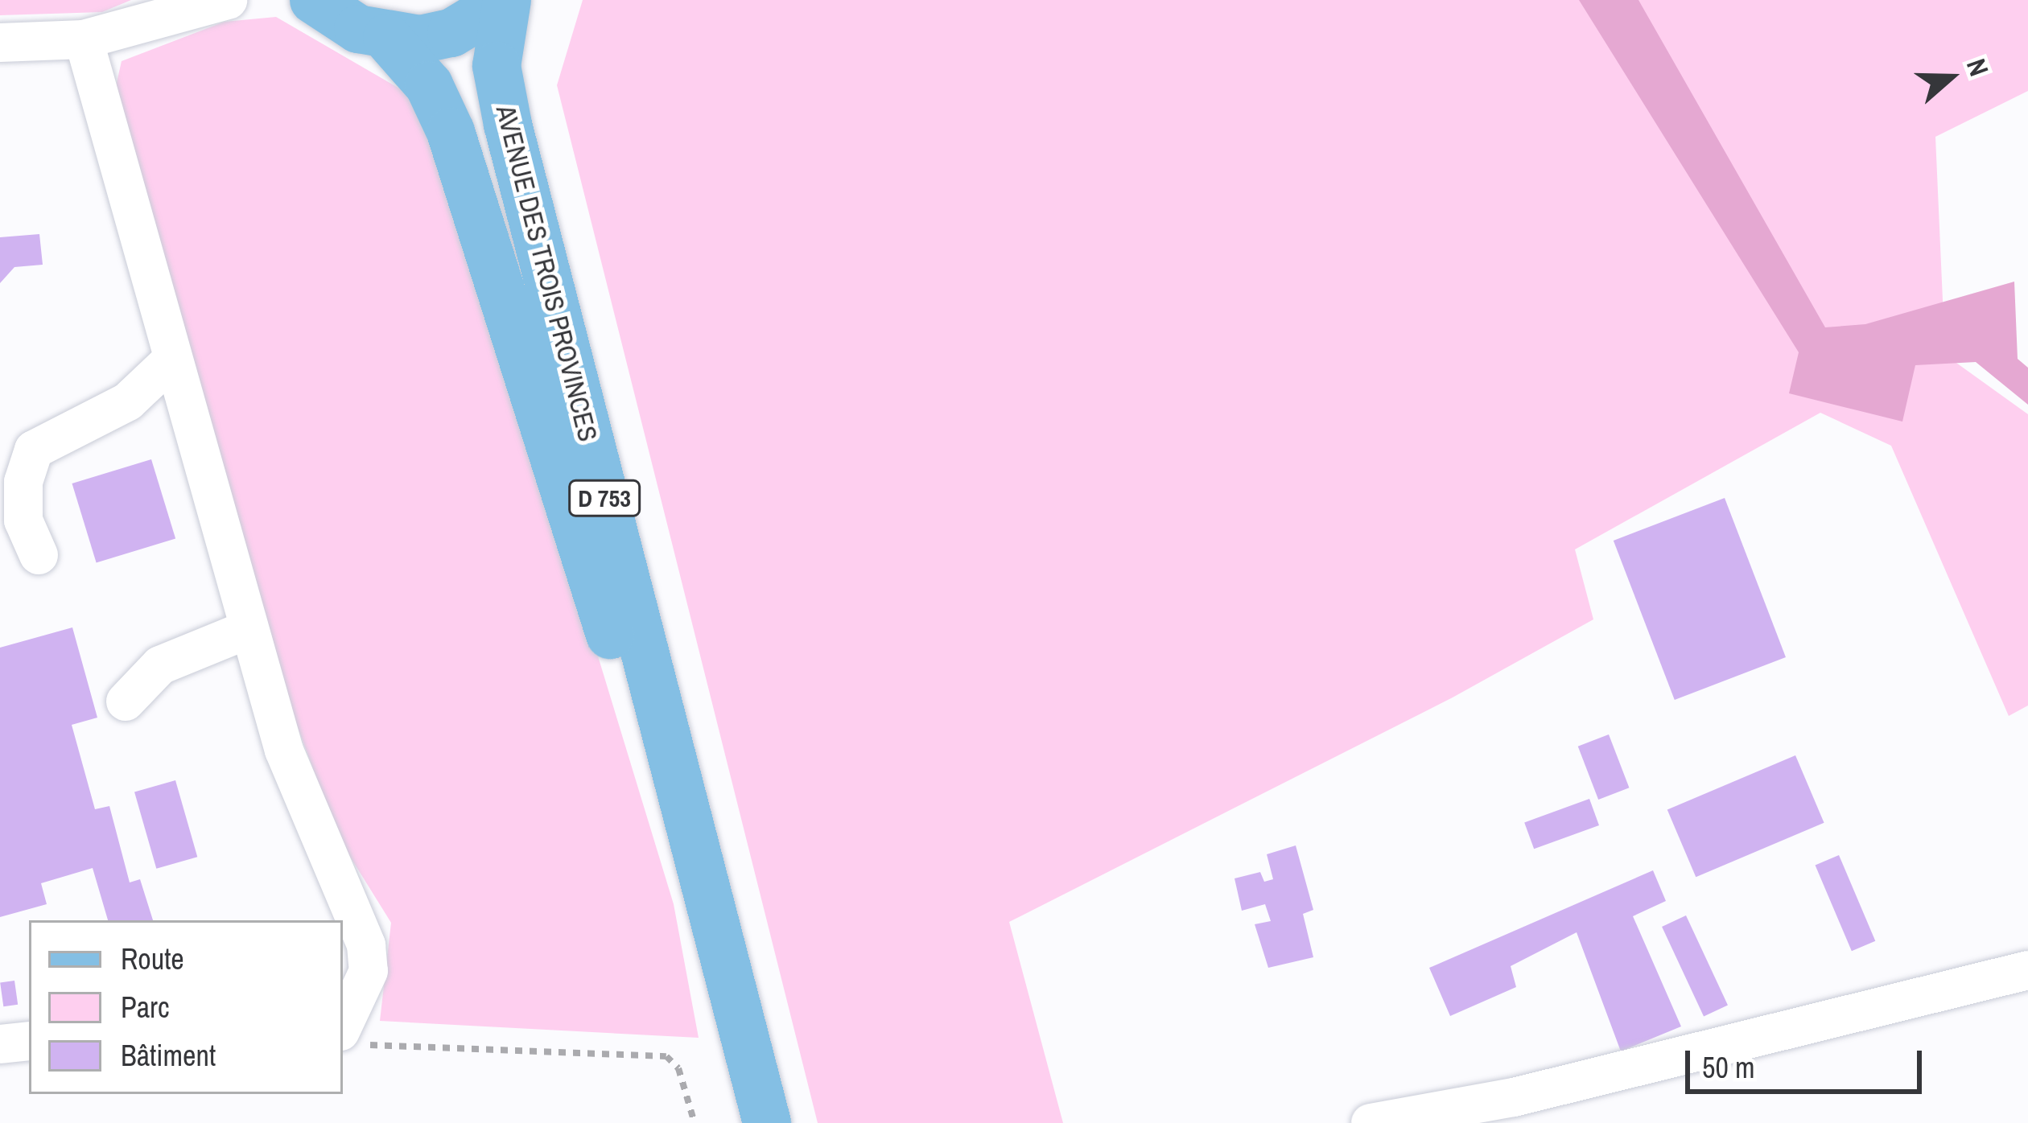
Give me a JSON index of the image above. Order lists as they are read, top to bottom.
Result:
{
  "streets": {
    "main road": ["AVENUE DES TROIS PROVINCES", "D 753"]
  },
  "legend": ["Route", "Parc", "Bâtiment"],
  "scale_bar": "50 m",
  "north": "right"
}
